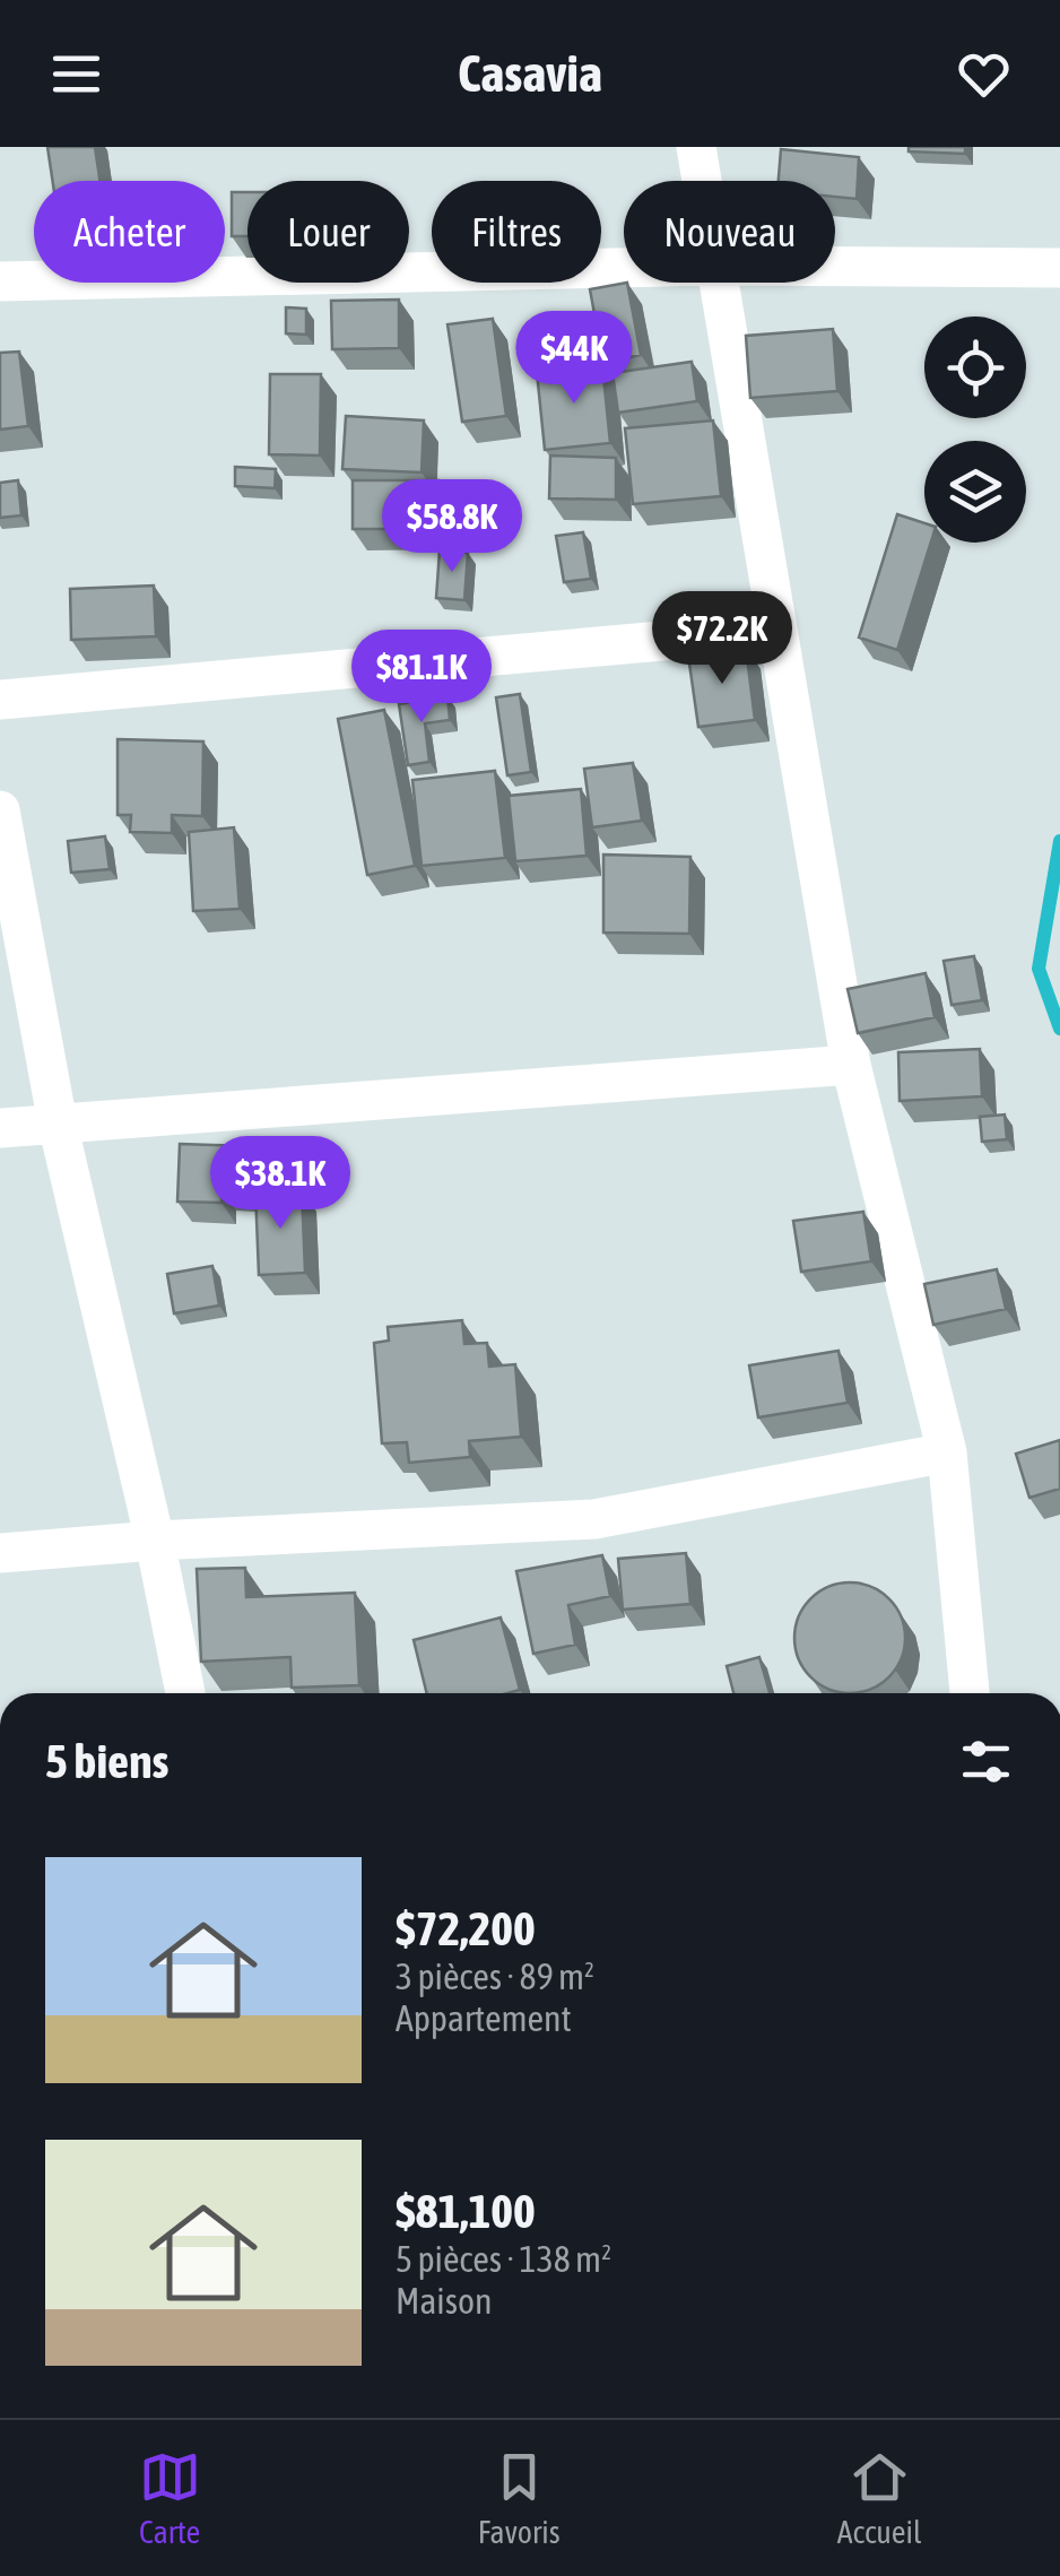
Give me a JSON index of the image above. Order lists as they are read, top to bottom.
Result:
{
  "page": {
    "header": "Casavia",
    "chip": [
      "Acheter",
      "Louer",
      "Filtres",
      "Nouveau"
    ],
    "price": [
      "$44K",
      "$58.8K",
      "$72.2K",
      "$81.1K",
      "$38.1K"
    ],
    "heading": "5 biens",
    "list": [
      {
        "name": "$72,200",
        "note": "3 pièces · 89 m² · Appartement"
      },
      {
        "name": "$81,100",
        "note": "5 pièces · 138 m² · Maison"
      }
    ],
    "tabs": ["Carte", "Favoris", "Accueil"]
  }
}
